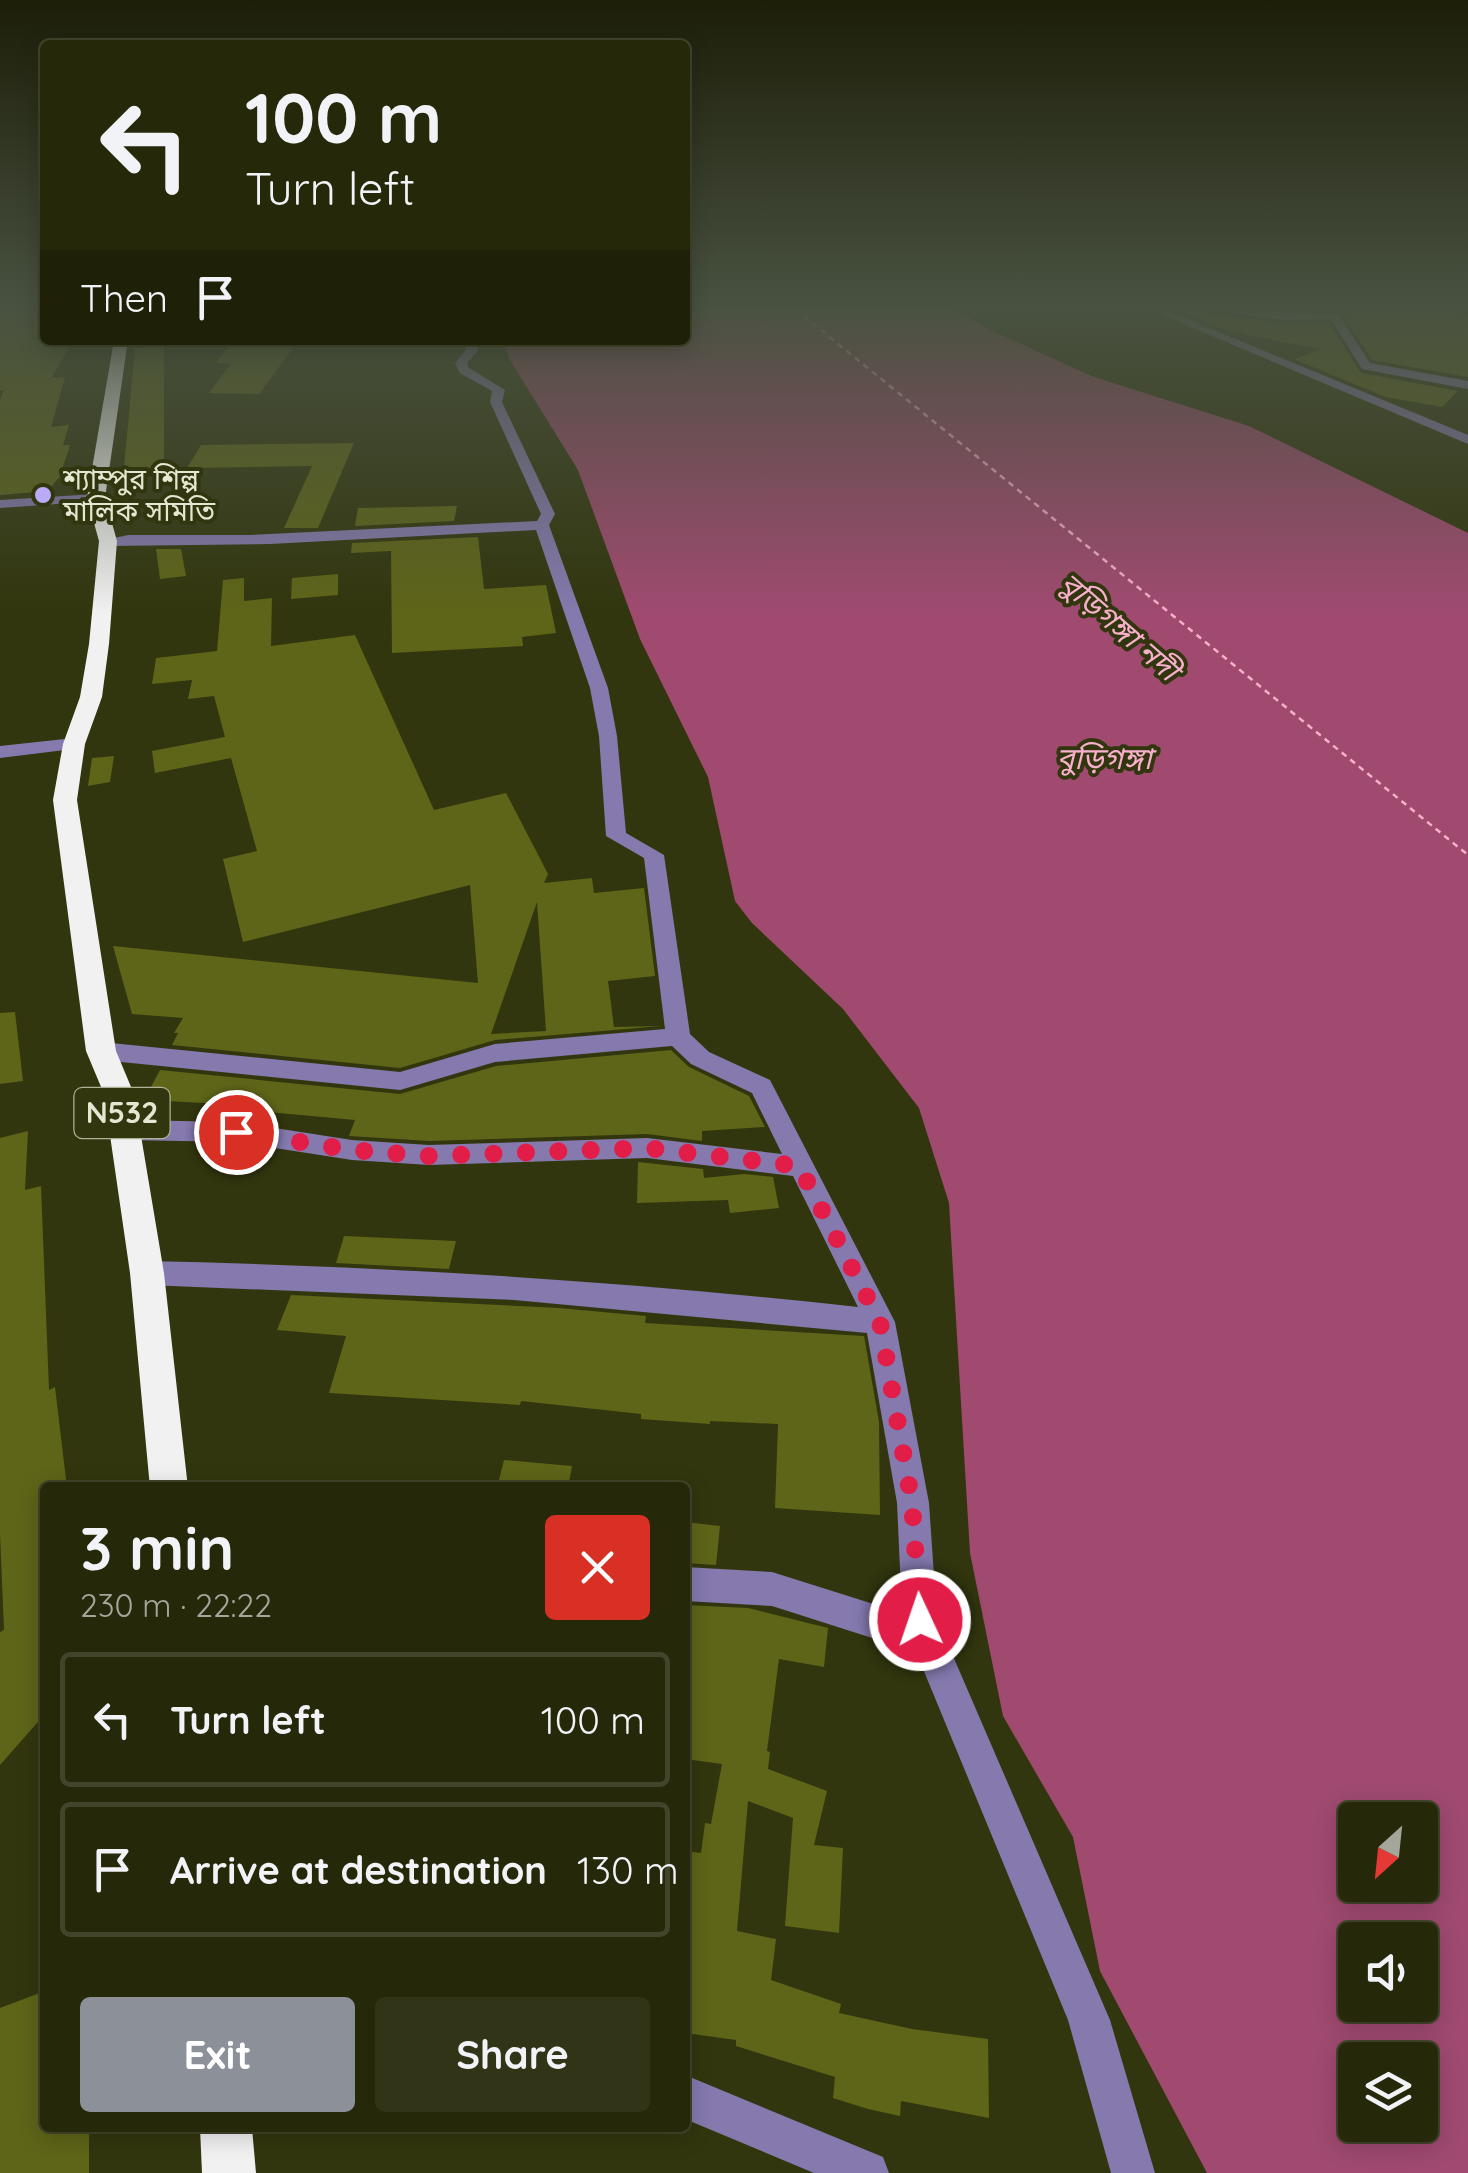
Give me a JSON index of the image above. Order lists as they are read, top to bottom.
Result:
{
  "streets": {
    "highway": ["N532"]
  },
  "water": ["বুড়িগঙ্গা নদী", "বুড়িগঙ্গা"],
  "places": ["শ্যাম্পুর শিল্প মালিক সমিতি"],
  "north": "bottom left",
  "page": {
    "turn": ["100 m", "Turn left"],
    "then": "Then",
    "heading": ["3 min", "230 m · 22:22"],
    "list": [
      {
        "name": "Turn left",
        "value": "100 m"
      },
      {
        "name": "Arrive at destination",
        "value": "130 m"
      }
    ],
    "buttons": ["Exit", "Share"]
  }
}
